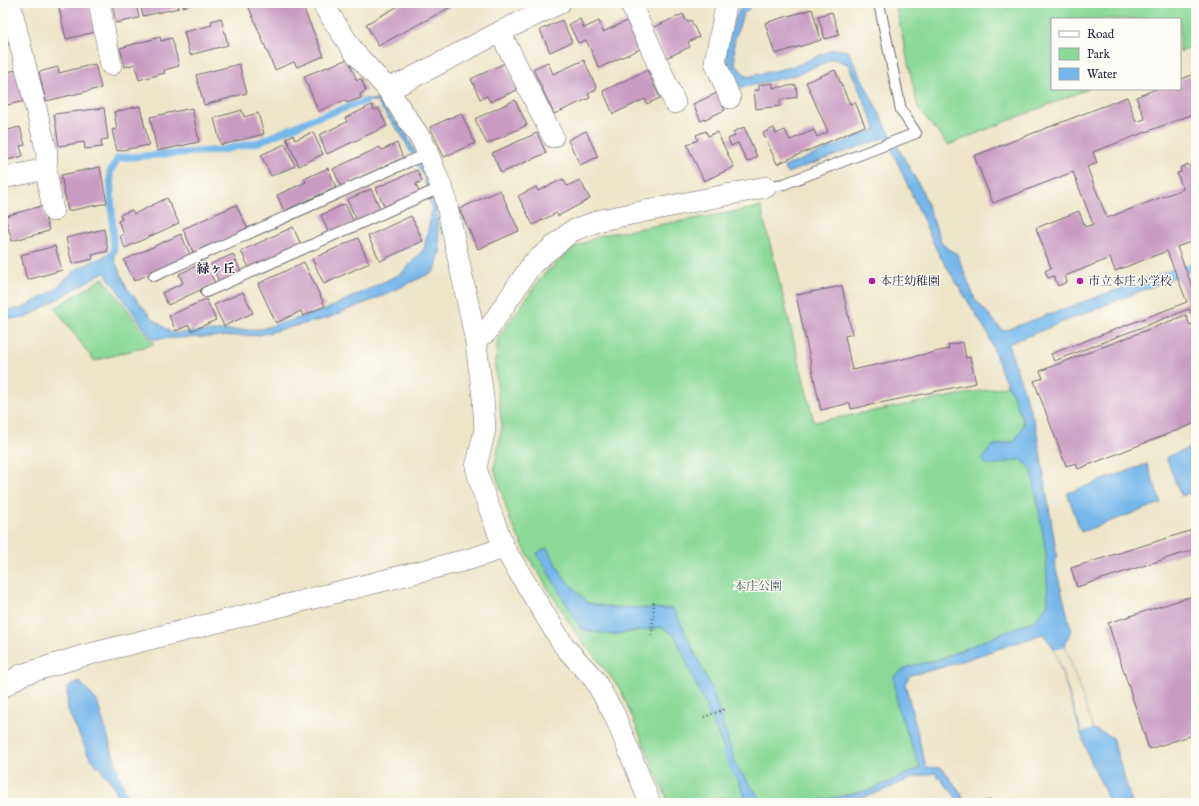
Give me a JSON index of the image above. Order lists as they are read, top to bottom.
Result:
{
  "districts": ["緑ヶ丘"],
  "parks": ["本庄公園"],
  "places": ["本庄幼稚園", "市立本庄小学校"],
  "legend": ["Road", "Park", "Water"]
}
